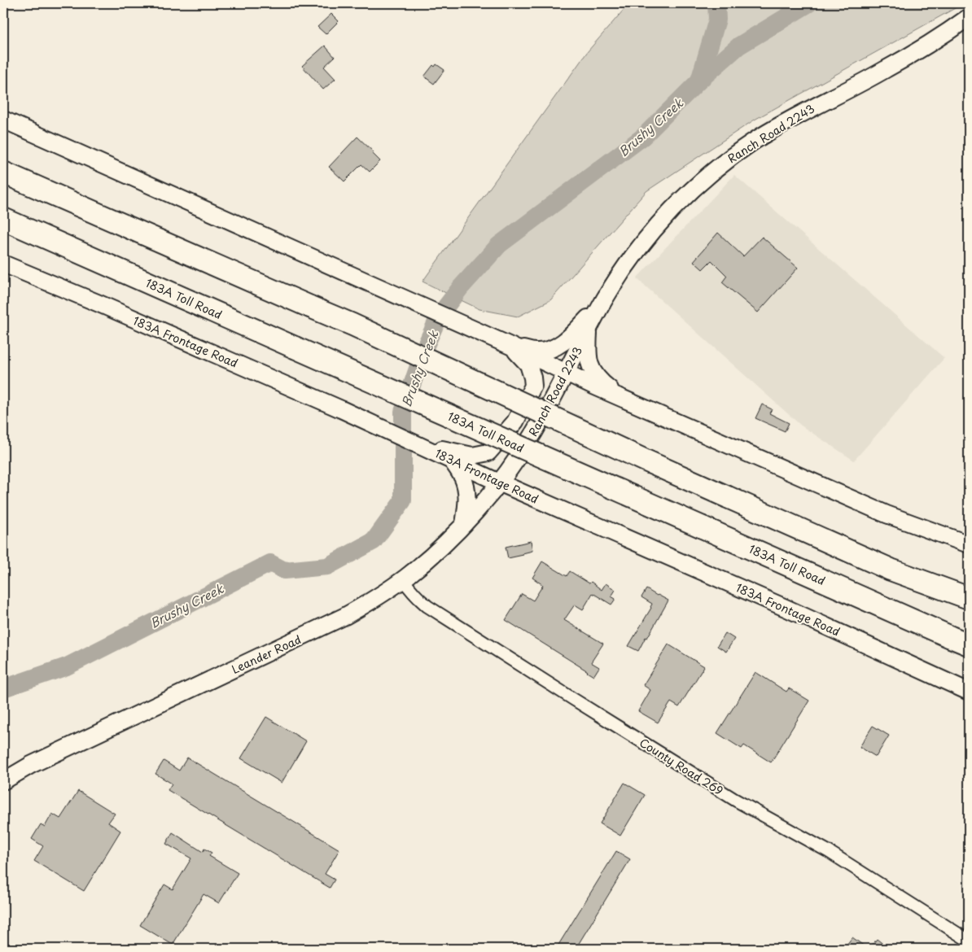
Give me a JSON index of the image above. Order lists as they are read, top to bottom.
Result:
{
  "streets": {
    "highway": ["183A Toll Road"],
    "main road": ["Ranch Road 2243", "183A Frontage Road", "Leander Road"],
    "street": ["County Road 269"]
  },
  "crossings": [
    ["Ranch Road 2243", "183A Frontage Road"],
    ["Ranch Road 2243", "Leander Road"],
    ["183A Frontage Road", "Leander Road"],
    ["Leander Road", "County Road 269"]
  ],
  "water": ["Brushy Creek"]
}
